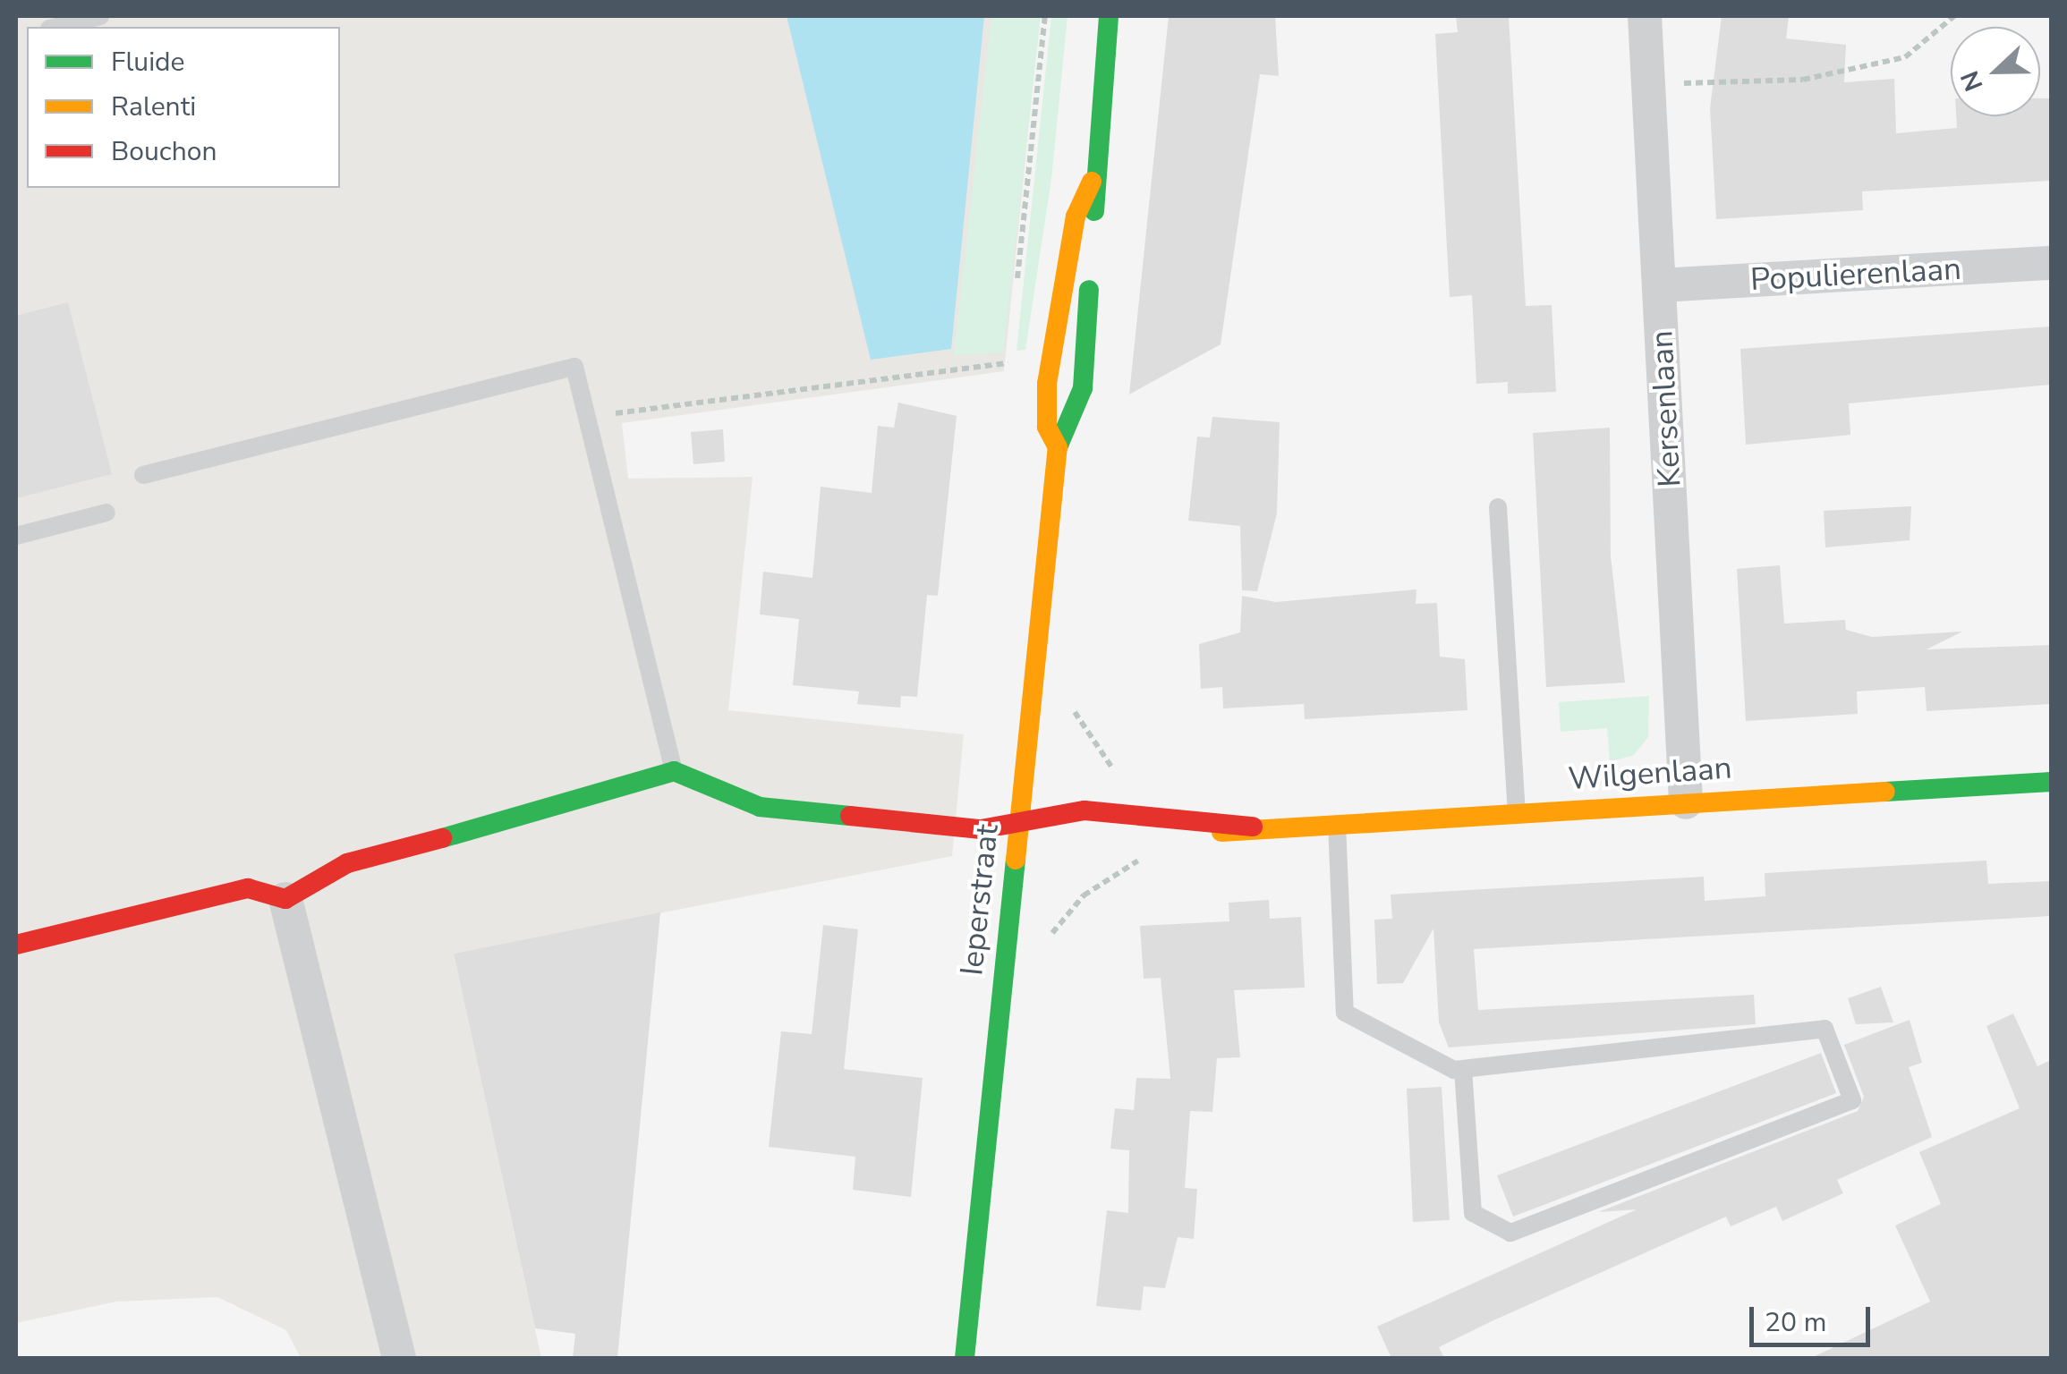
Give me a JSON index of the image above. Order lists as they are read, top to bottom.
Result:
{
  "streets": {
    "street": [
      "Populierenlaan",
      "Kersenlaan",
      "Wilgenlaan",
      "Ieperstraat"
    ]
  },
  "crossings": [
    ["Populierenlaan", "Kersenlaan"],
    ["Kersenlaan", "Wilgenlaan"],
    ["Wilgenlaan", "Ieperstraat"]
  ],
  "legend": ["Fluide", "Ralenti", "Bouchon"],
  "scale_bar": "20 m",
  "north": "left"
}
